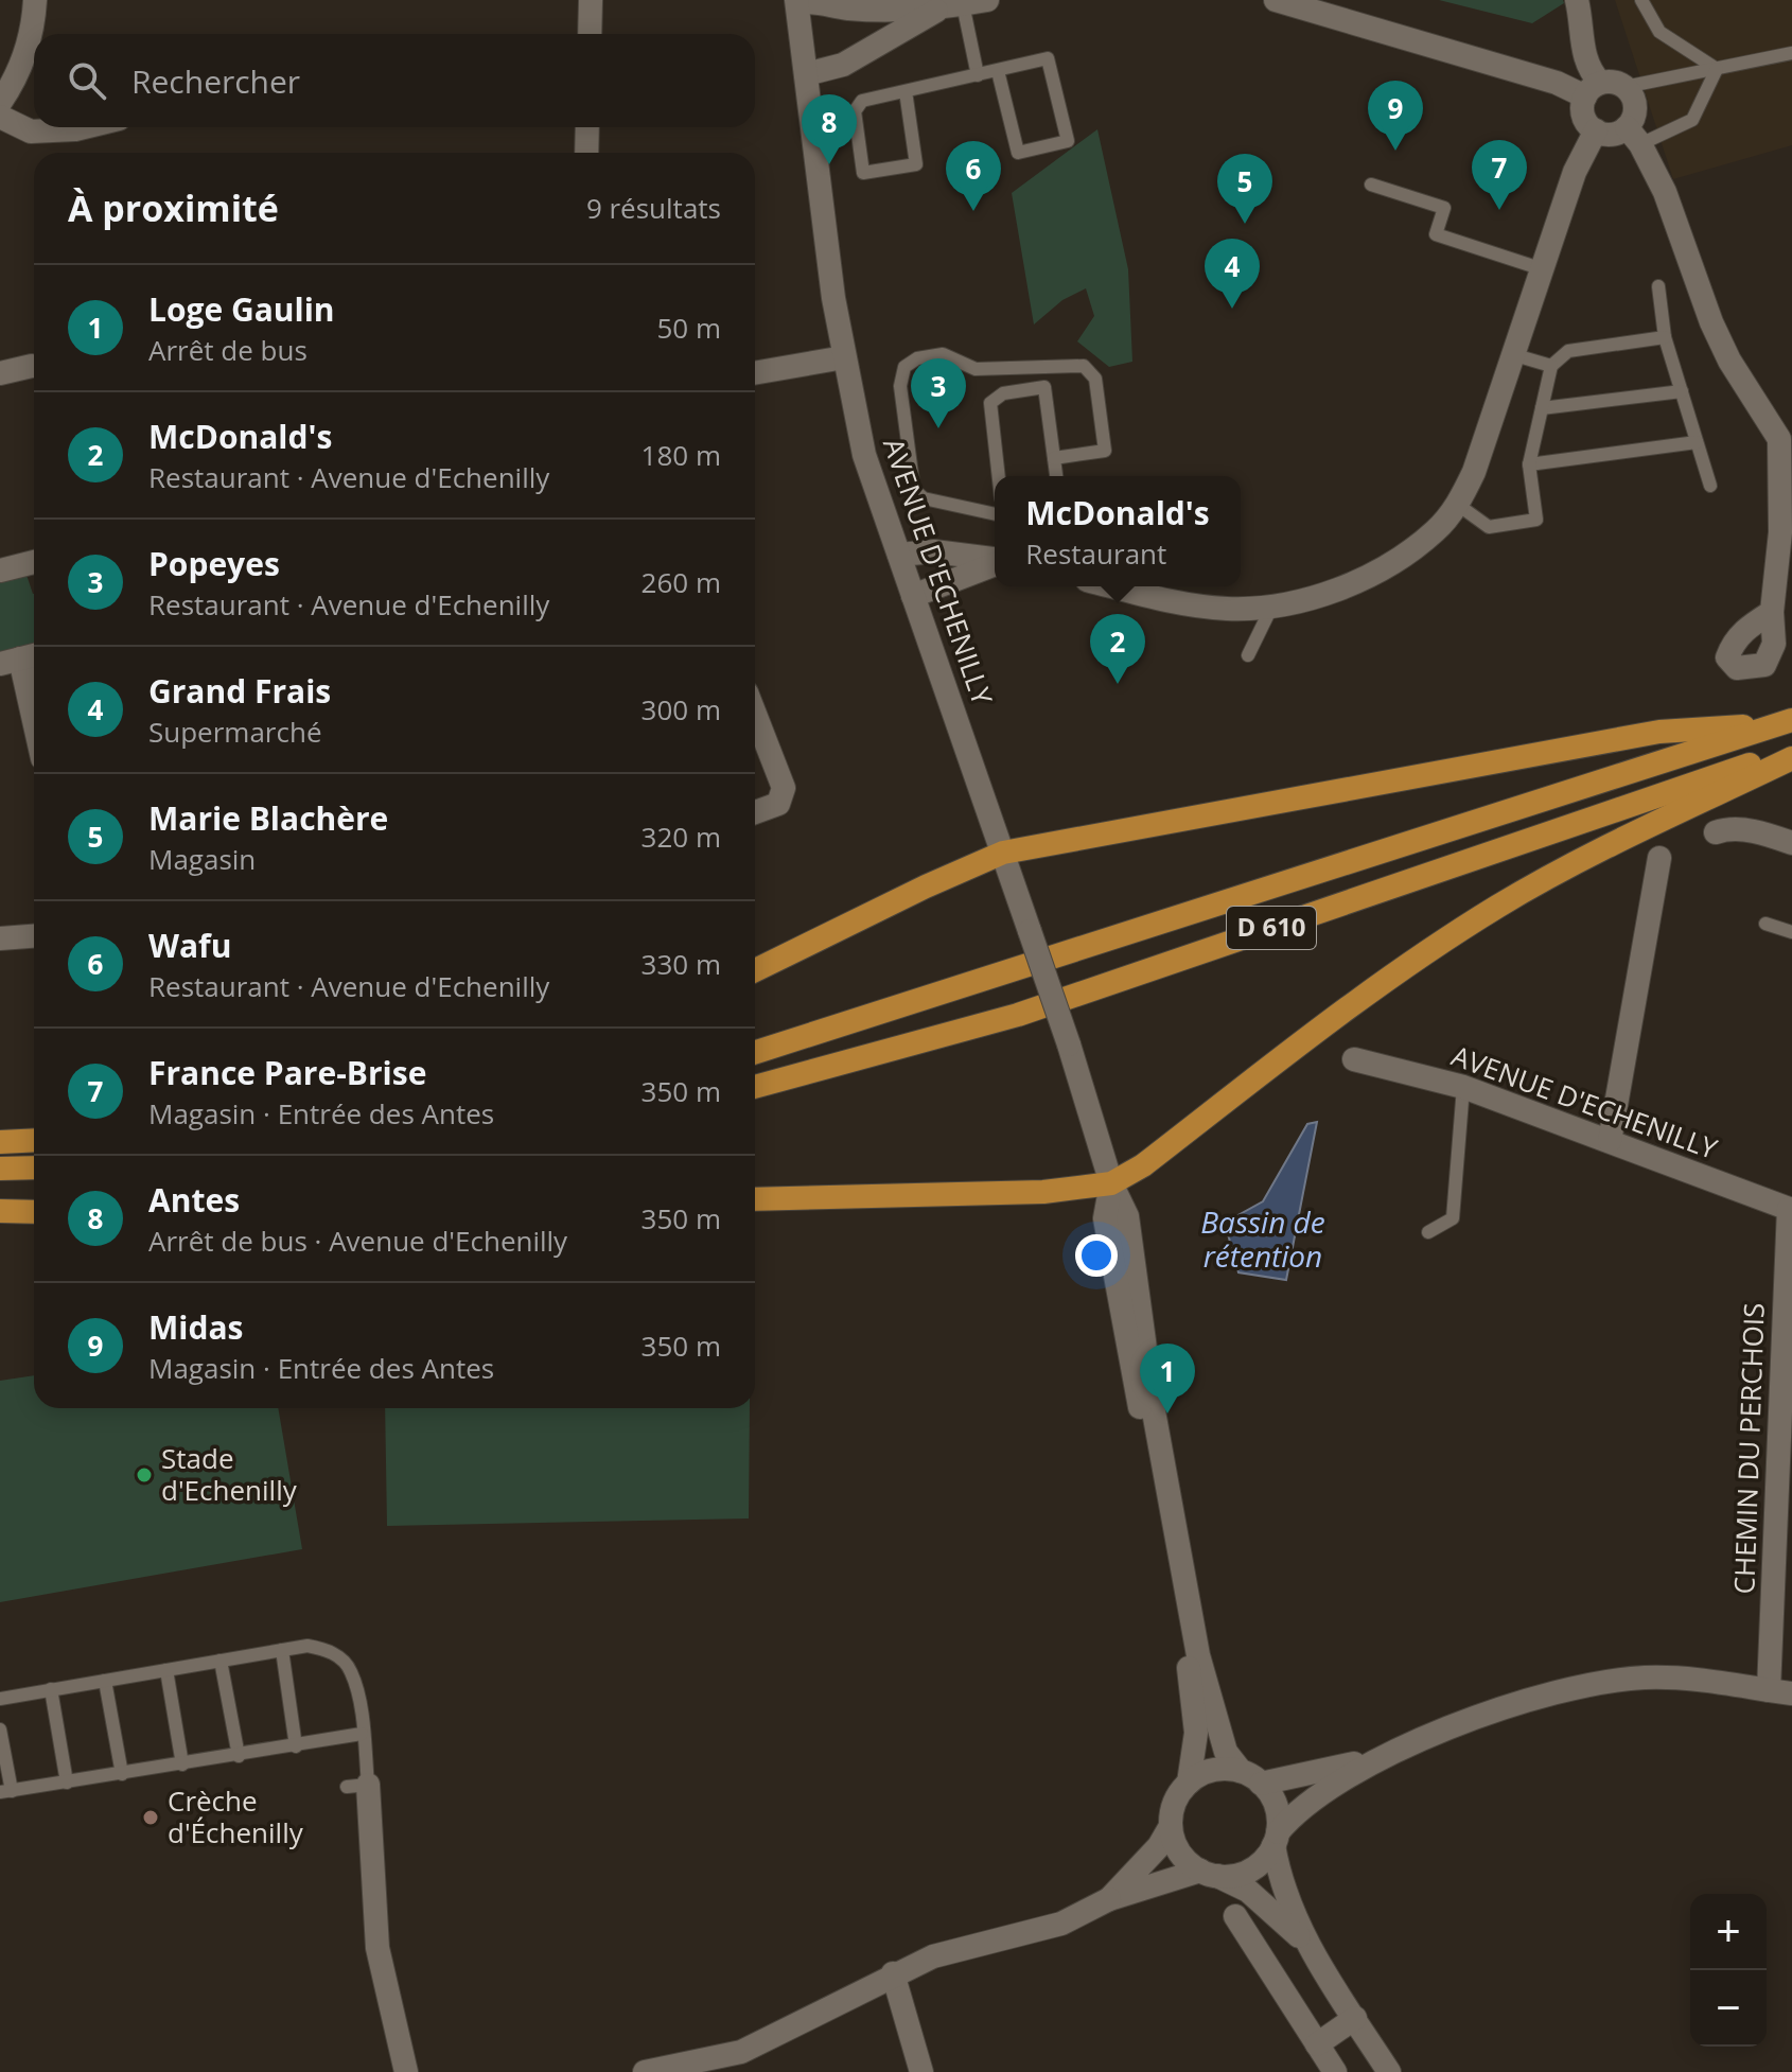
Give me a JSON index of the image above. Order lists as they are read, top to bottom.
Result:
{
  "streets": {
    "highway": ["D 610"],
    "street": ["AVENUE D'ECHENILLY", "CHEMIN DU PERCHOIS"]
  },
  "crossings": [
    ["AVENUE D'ECHENILLY", "CHEMIN DU PERCHOIS"]
  ],
  "water": ["Bassin de rétention"],
  "places": ["Stade d'Echenilly", "Crèche d'Échenilly"],
  "page": {
    "search": "Rechercher",
    "pins": [
      "9",
      "8",
      "7",
      "6",
      "5",
      "4",
      "3",
      "2",
      "1"
    ],
    "heading": ["À proximité", "9 résultats"],
    "list": [
      {
        "mark": "1",
        "name": "Loge Gaulin",
        "note": "Arrêt de bus",
        "value": "50 m"
      },
      {
        "mark": "2",
        "name": "McDonald's",
        "note": "Restaurant · Avenue d'Echenilly",
        "value": "180 m"
      },
      {
        "mark": "3",
        "name": "Popeyes",
        "note": "Restaurant · Avenue d'Echenilly",
        "value": "260 m"
      },
      {
        "mark": "4",
        "name": "Grand Frais",
        "note": "Supermarché",
        "value": "300 m"
      },
      {
        "mark": "5",
        "name": "Marie Blachère",
        "note": "Magasin",
        "value": "320 m"
      },
      {
        "mark": "6",
        "name": "Wafu",
        "note": "Restaurant · Avenue d'Echenilly",
        "value": "330 m"
      },
      {
        "mark": "7",
        "name": "France Pare-Brise",
        "note": "Magasin · Entrée des Antes",
        "value": "350 m"
      },
      {
        "mark": "8",
        "name": "Antes",
        "note": "Arrêt de bus · Avenue d'Echenilly",
        "value": "350 m"
      },
      {
        "mark": "9",
        "name": "Midas",
        "note": "Magasin · Entrée des Antes",
        "value": "350 m"
      }
    ],
    "popup": ["McDonald's", "Restaurant"],
    "map_buttons": ["+", "−"]
  }
}
